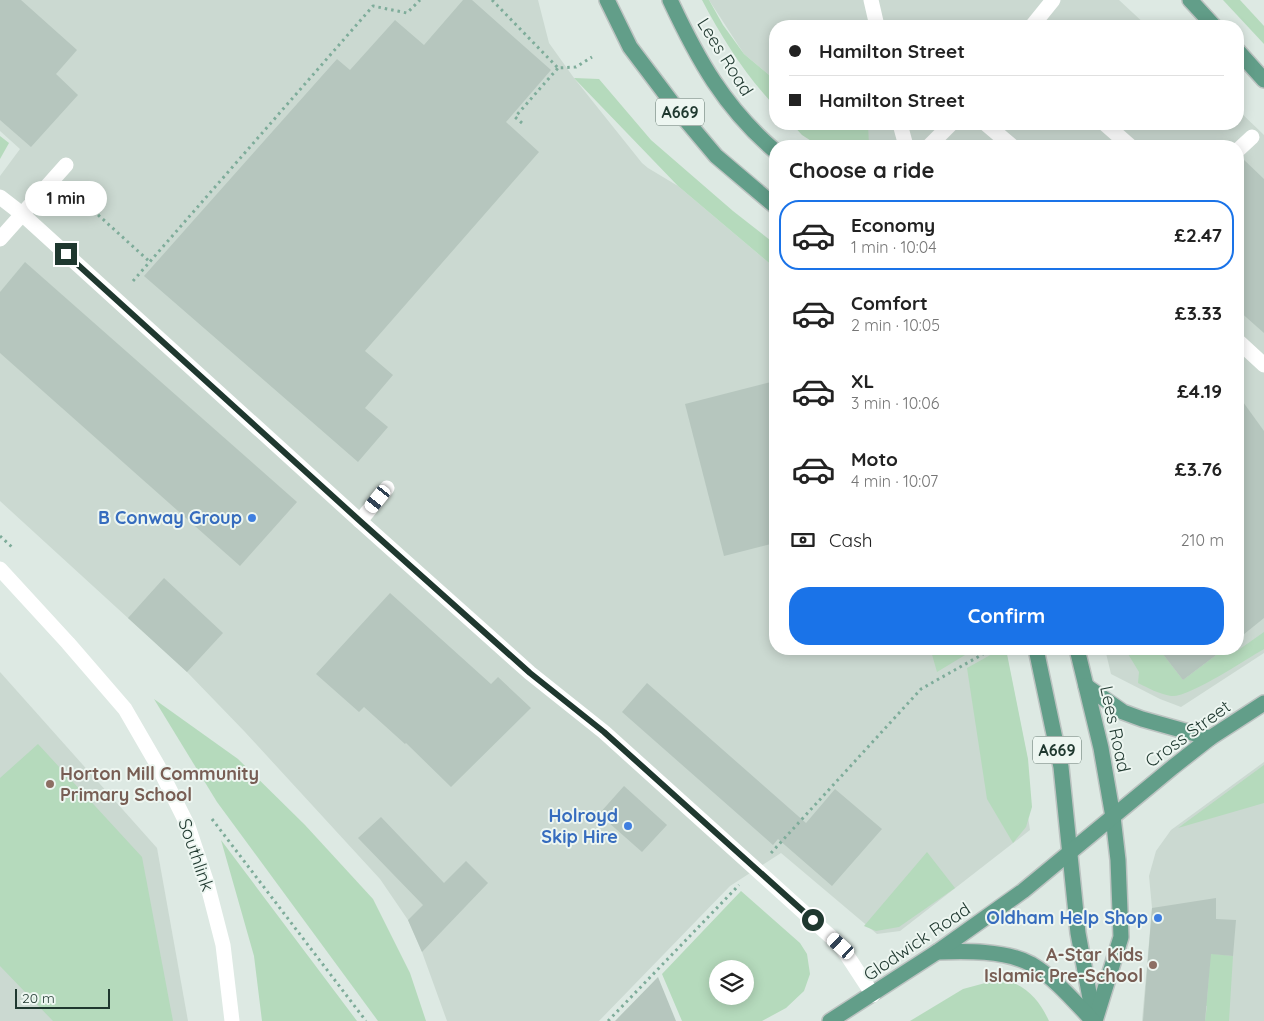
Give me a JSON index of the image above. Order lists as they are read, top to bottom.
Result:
{
  "streets": {
    "main road": [
      "Lees Road",
      "A669",
      "Cross Street",
      "Glodwick Road"
    ],
    "street": ["Southlink"]
  },
  "crossings": [
    ["Lees Road", "A669"],
    ["Lees Road", "Cross Street"],
    ["A669", "Glodwick Road"]
  ],
  "places": [
    "B Conway Group",
    "Horton Mill Community Primary School",
    "Holroyd Skip Hire",
    "Oldham Help Shop",
    "A-Star Kids Islamic Pre-School"
  ],
  "scale_bar": "20 m",
  "page": {
    "banner": ["Hamilton Street", "Hamilton Street"],
    "heading": "Choose a ride",
    "bubble": "1 min",
    "list": [
      {
        "name": "Economy",
        "note": "1 min · 10:04",
        "value": "£2.47"
      },
      {
        "name": "Comfort",
        "note": "2 min · 10:05",
        "value": "£3.33"
      },
      {
        "name": "XL",
        "note": "3 min · 10:06",
        "value": "£4.19"
      },
      {
        "name": "Moto",
        "note": "4 min · 10:07",
        "value": "£3.76"
      }
    ],
    "pay": ["Cash", "210 m"],
    "buttons": "Confirm",
    "scale": "20 m"
  }
}
